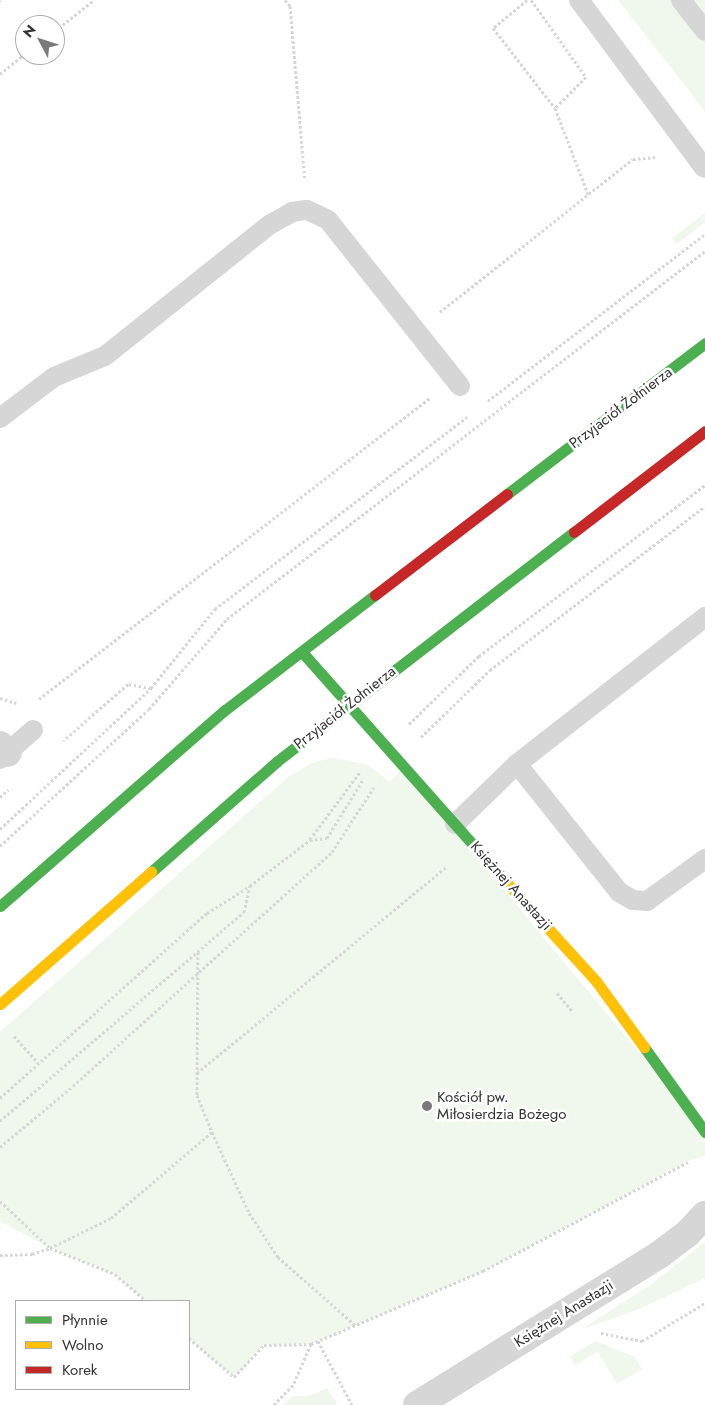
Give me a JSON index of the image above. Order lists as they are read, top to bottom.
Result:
{
  "streets": {
    "street": ["Przyjaciół Żołnierza", "Księżnej Anastazji"]
  },
  "crossings": [
    ["Przyjaciół Żołnierza", "Księżnej Anastazji"]
  ],
  "places": ["Kościół pw. Miłosierdzia Bożego"],
  "legend": ["Płynnie", "Wolno", "Korek"],
  "north": "top left"
}
